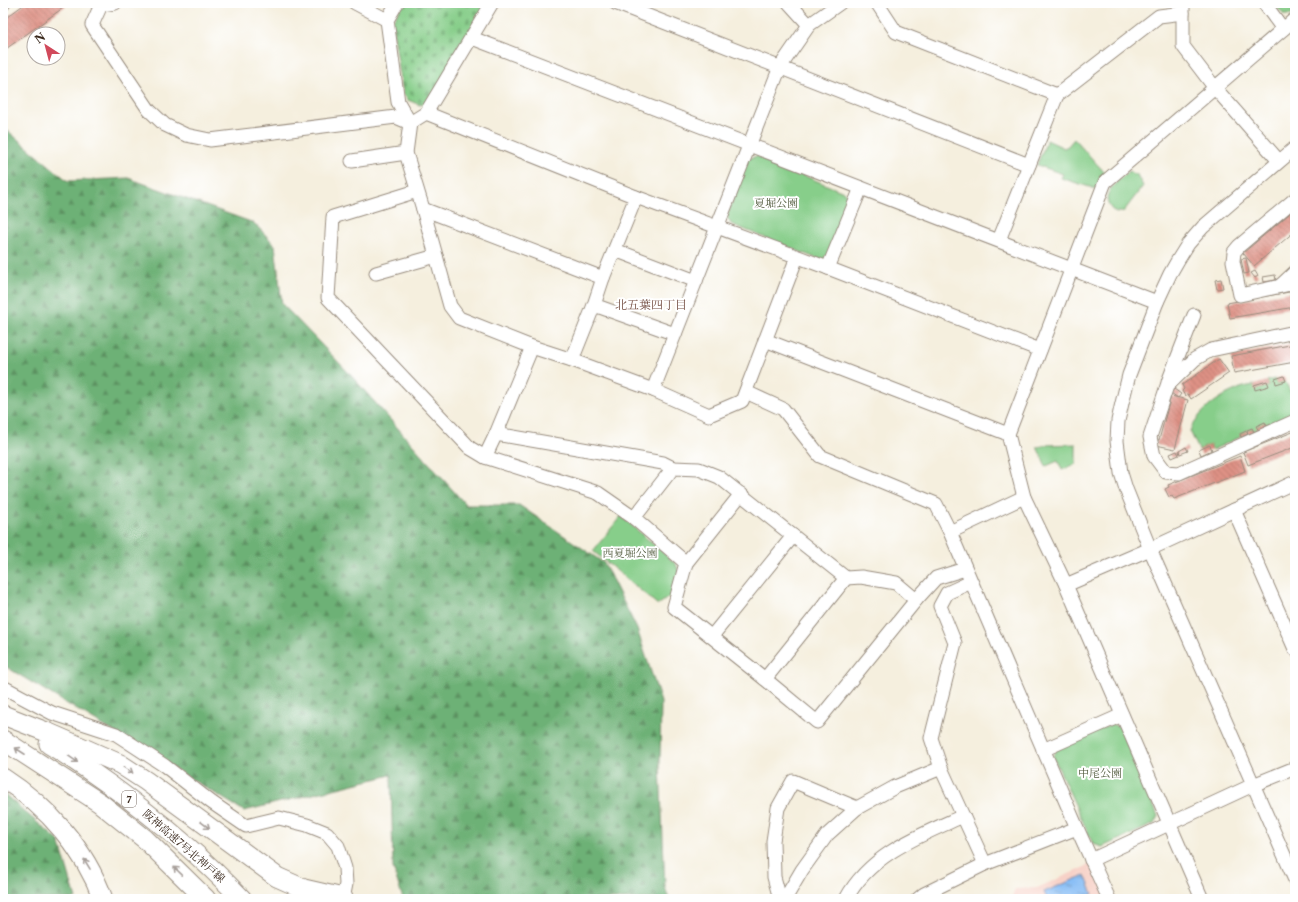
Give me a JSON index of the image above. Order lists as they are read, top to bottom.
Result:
{
  "streets": {
    "highway": ["7", "阪神高速7号北神戸線"]
  },
  "districts": ["北五葉四丁目"],
  "parks": ["夏堀公園", "西夏堀公園", "中尾公園"],
  "north": "top left"
}
